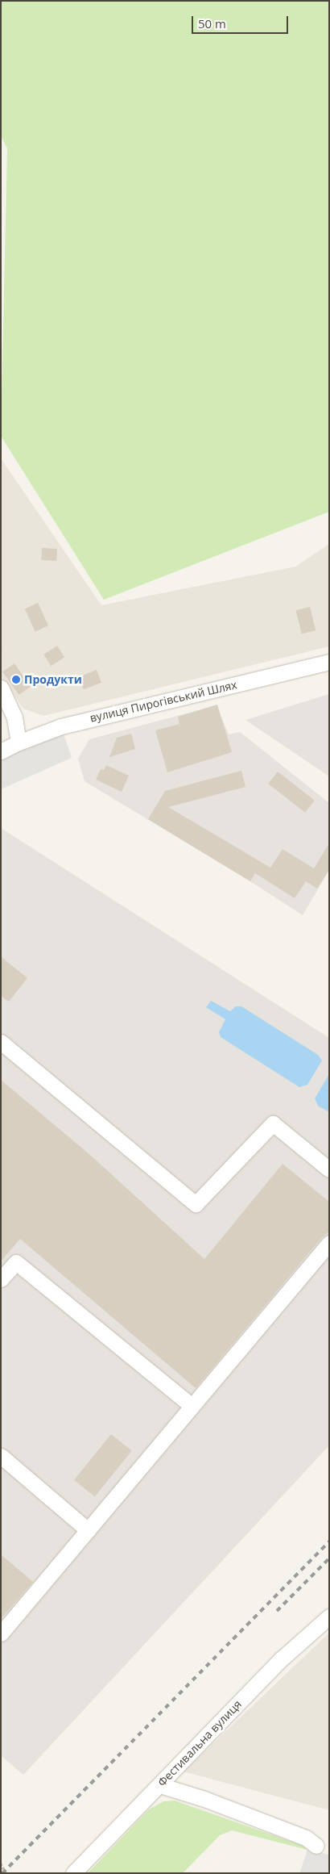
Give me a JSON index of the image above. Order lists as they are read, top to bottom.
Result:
{
  "streets": {
    "street": ["вулиця Пирогівський Шлях", "Фестивальна вулиця"]
  },
  "places": ["Продукти"],
  "scale_bar": "50 m"
}
